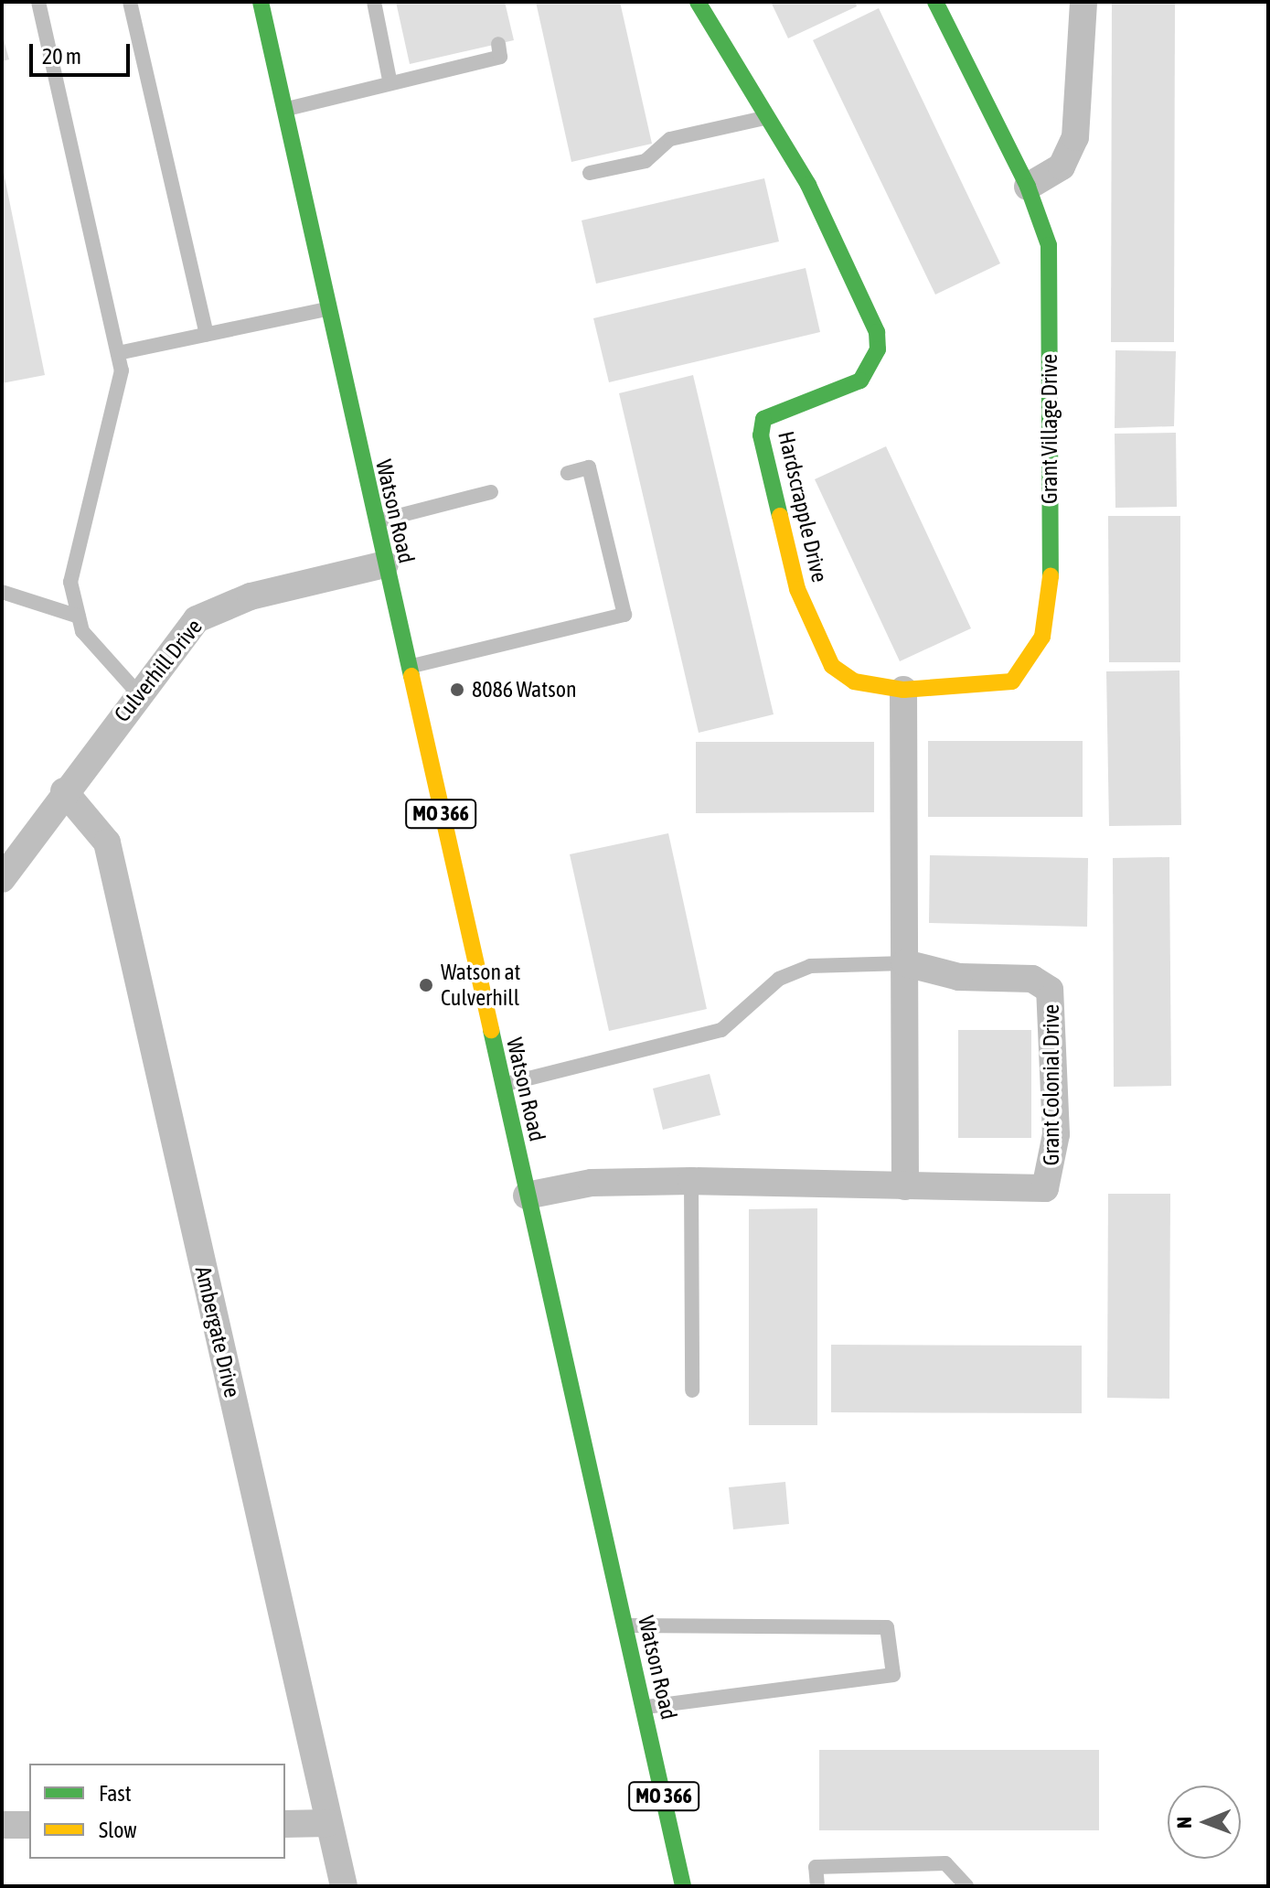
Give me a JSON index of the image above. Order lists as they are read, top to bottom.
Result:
{
  "streets": {
    "main road": [
      "Grant Village Drive",
      "Hardscrapple Drive",
      "Watson Road",
      "MO 366"
    ],
    "street": ["Culverhill Drive", "Grant Colonial Drive", "Ambergate Drive"]
  },
  "crossings": [
    ["Grant Village Drive", "Hardscrapple Drive"],
    ["Watson Road", "Culverhill Drive"],
    ["Watson Road", "Grant Colonial Drive"],
    ["Culverhill Drive", "Ambergate Drive"]
  ],
  "places": ["8086 Watson", "Watson at Culverhill"],
  "legend": ["Fast", "Slow"],
  "scale_bar": "20 m",
  "north": "left"
}
